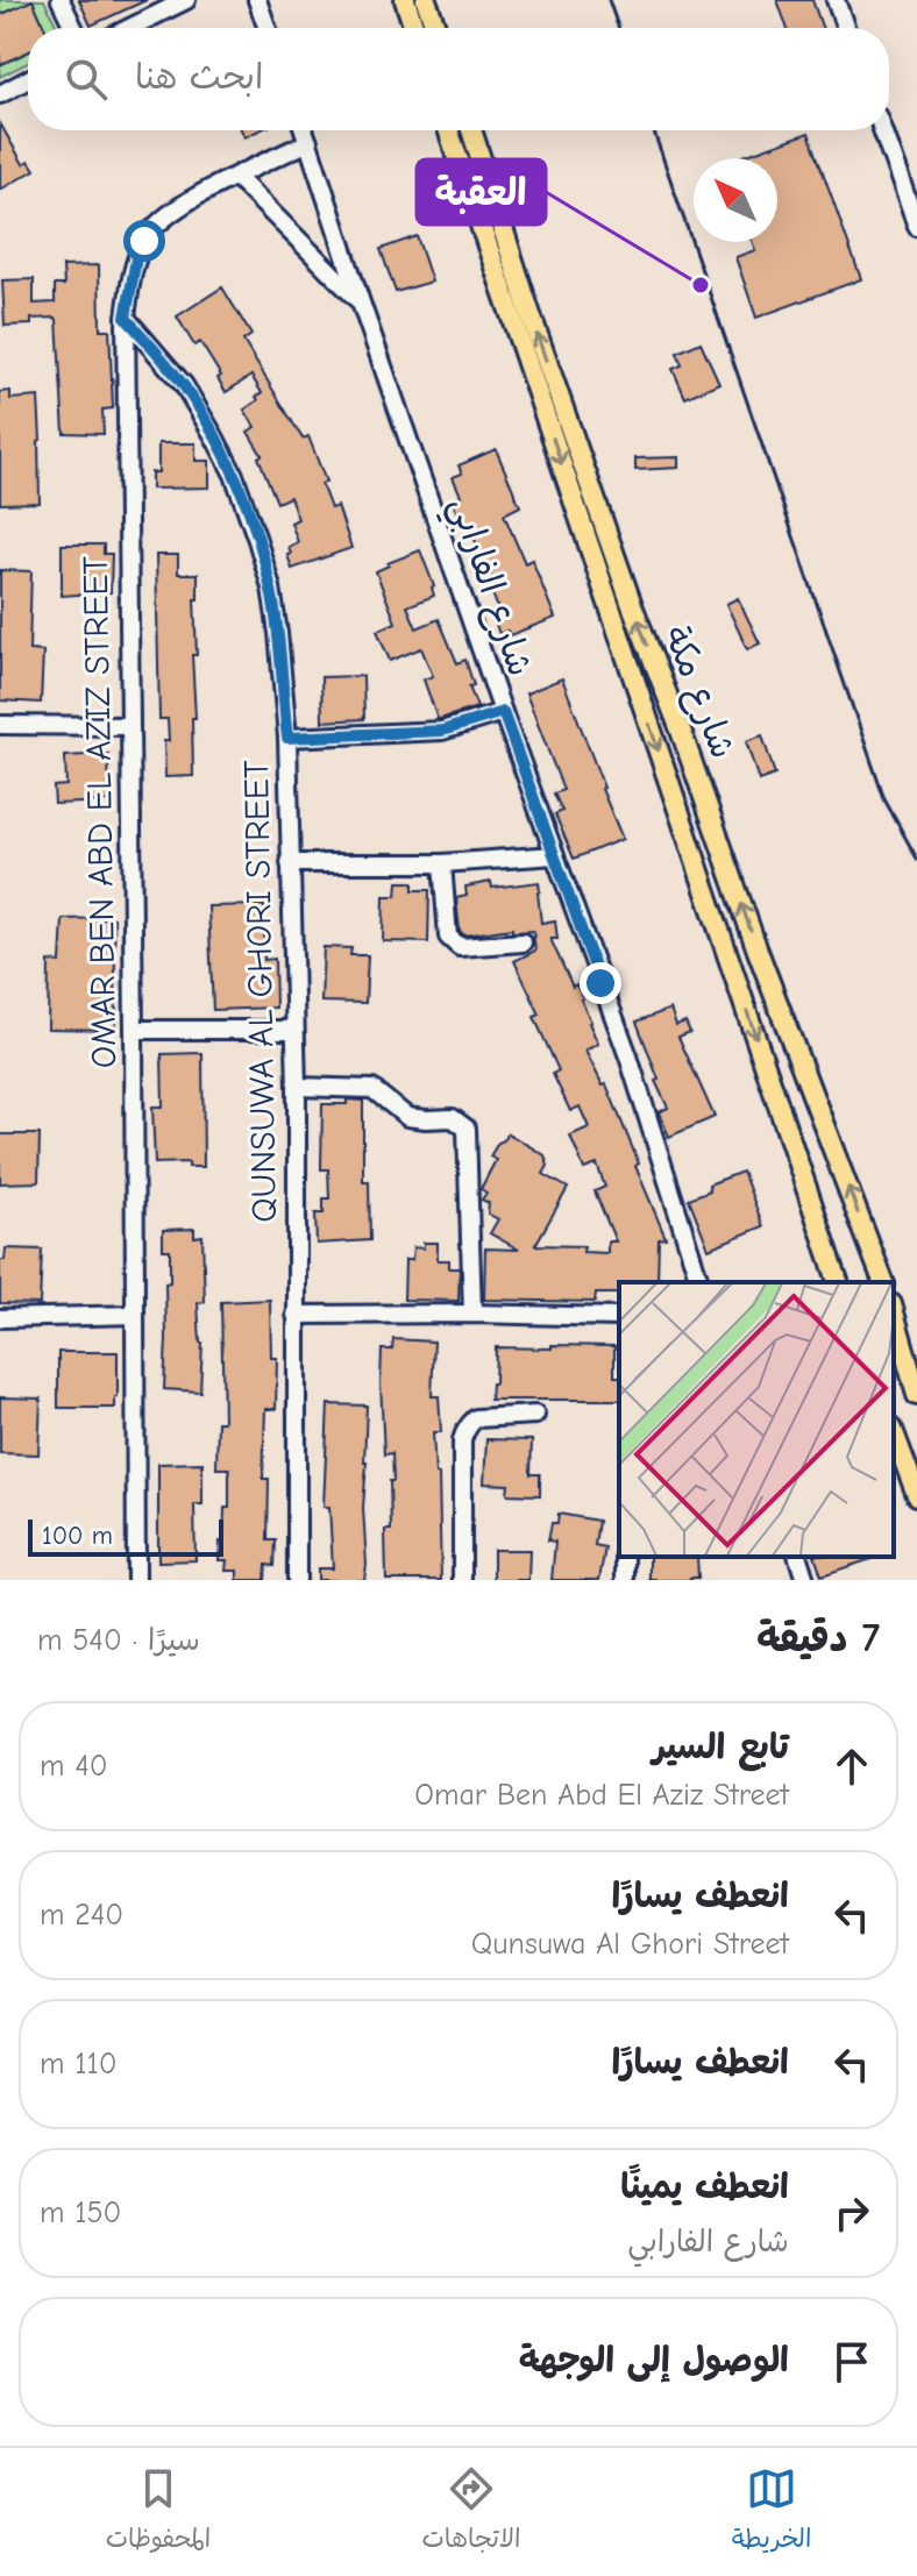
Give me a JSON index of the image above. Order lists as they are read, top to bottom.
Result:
{
  "streets": {
    "main road": ["شارع مكة"],
    "street": ["شارع الفارابي", "OMAR BEN ABD EL AZIZ STREET", "QUNSUWA AL GHORI STREET"]
  },
  "crossings": [
    ["شارع الفارابي", "OMAR BEN ABD EL AZIZ STREET"],
    ["OMAR BEN ABD EL AZIZ STREET", "QUNSUWA AL GHORI STREET"]
  ],
  "places": ["العقبة"],
  "scale_bar": "100 m",
  "north": "top left",
  "page": {
    "search": "ابحث هنا",
    "scale": "100 m",
    "heading": ["7 دقيقة", "سيرًا · 540 m"],
    "list": [
      ["تابع السير", "Omar Ben Abd El Aziz Street", "40 m"],
      ["انعطف يسارًا", "Qunsuwa Al Ghori Street", "240 m"],
      ["انعطف يسارًا", "110 m"],
      ["انعطف يمينًا", "شارع الفارابي", "150 m"],
      "الوصول إلى الوجهة"
    ],
    "nav": ["الخريطة", "الاتجاهات", "المحفوظات"]
  }
}
